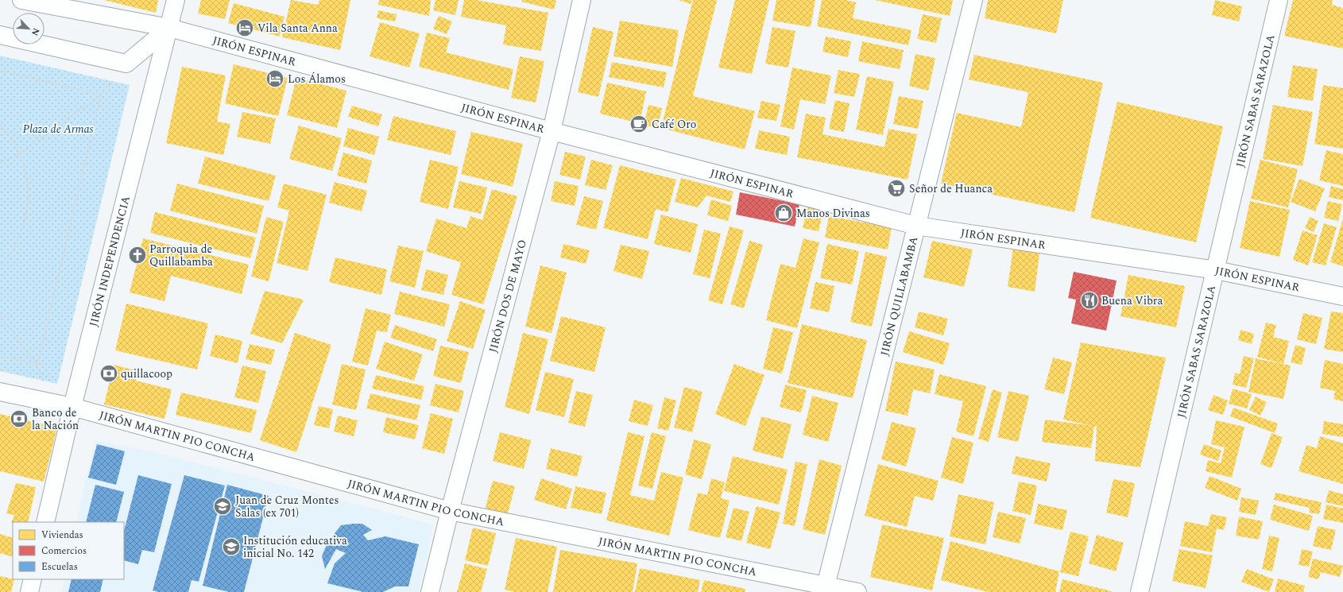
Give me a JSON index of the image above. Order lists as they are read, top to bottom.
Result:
{
  "streets": {
    "street": [
      "JIRÓN ESPINAR",
      "JIRÓN SABAS SARAZOLA",
      "JIRÓN INDEPENDENCIA",
      "JIRÓN QUILLABAMBA",
      "JIRÓN DOS DE MAYO",
      "JIRÓN MARTIN PIO CONCHA"
    ]
  },
  "crossings": [
    ["JIRÓN ESPINAR", "JIRÓN SABAS SARAZOLA"],
    ["JIRÓN ESPINAR", "JIRÓN INDEPENDENCIA"],
    ["JIRÓN ESPINAR", "JIRÓN QUILLABAMBA"],
    ["JIRÓN ESPINAR", "JIRÓN DOS DE MAYO"],
    ["JIRÓN INDEPENDENCIA", "JIRÓN MARTIN PIO CONCHA"],
    ["JIRÓN QUILLABAMBA", "JIRÓN MARTIN PIO CONCHA"],
    ["JIRÓN DOS DE MAYO", "JIRÓN MARTIN PIO CONCHA"]
  ],
  "parks": ["Plaza de Armas"],
  "places": {
    "hotel": ["Vila Santa Anna", "Los Álamos"],
    "cafe": ["Café Oro"],
    "supermarket": ["Señor de Huanca"],
    "shop": ["Manos Divinas"],
    "church": ["Parroquia de Quillabamba"],
    "restaurant": ["Buena Vibra"],
    "bank": ["quillacoop", "Banco de la Nación"],
    "school or university": ["Juan de Cruz Montes Salas (ex 701)", "Institución educativa inicial No. 142"]
  },
  "legend": ["Viviendas", "Comercios", "Escuelas"],
  "north": "bottom right"
}
